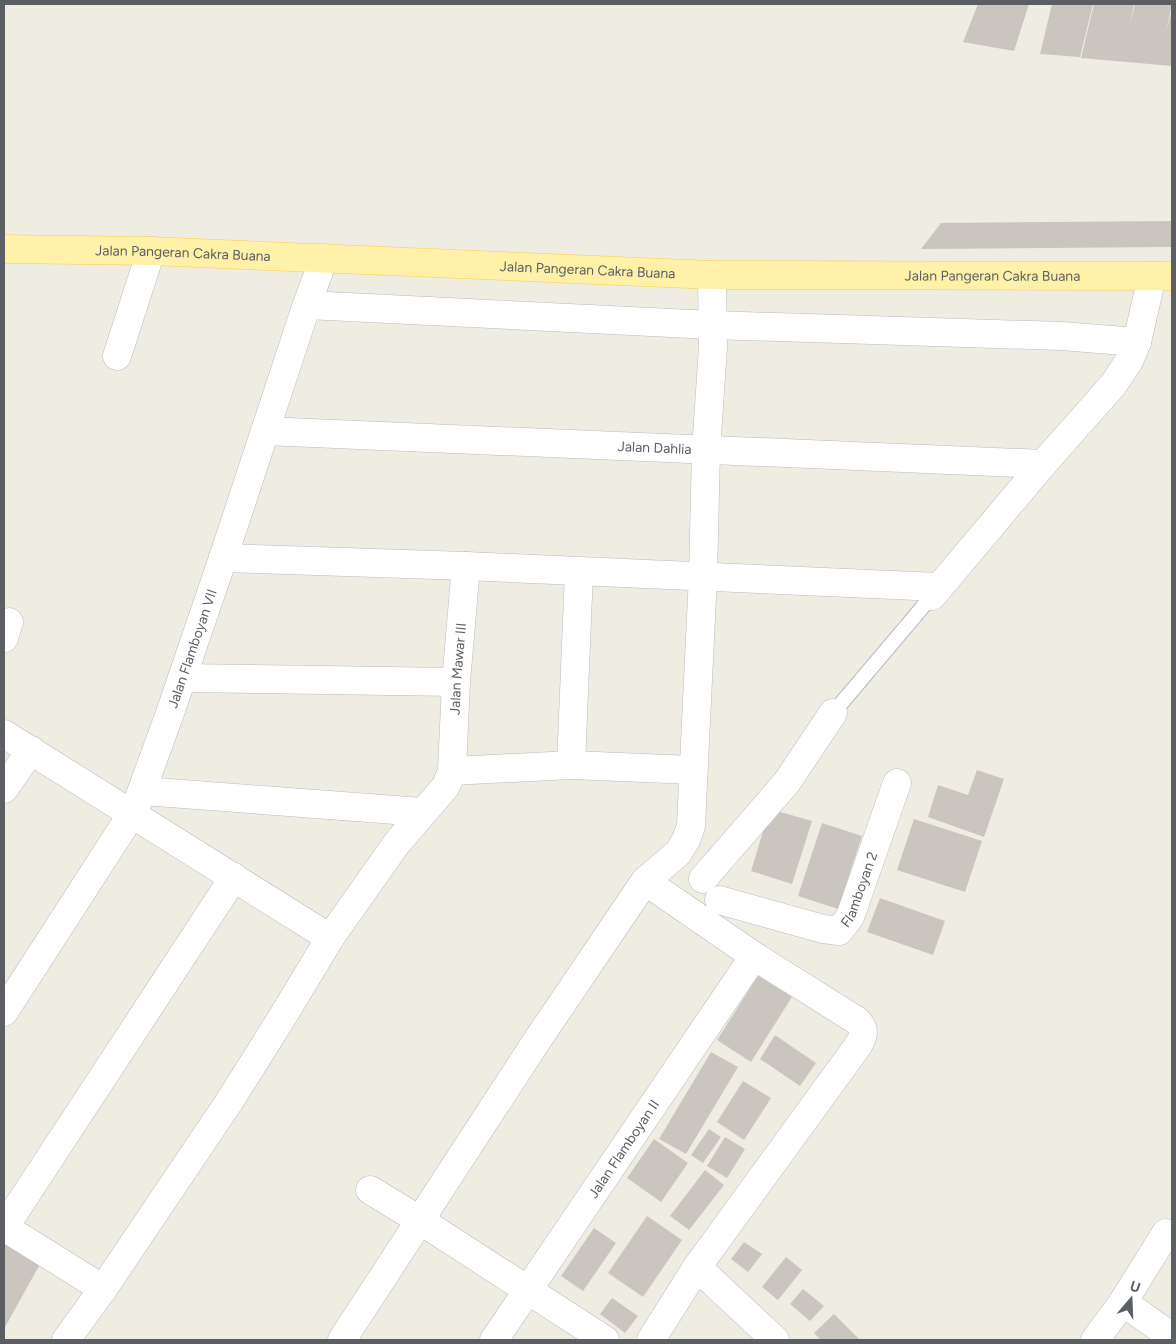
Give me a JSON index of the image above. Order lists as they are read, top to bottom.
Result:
{
  "streets": {
    "main road": ["Jalan Pangeran Cakra Buana"],
    "street": [
      "Jalan Dahlia",
      "Jalan Flamboyan VII",
      "Jalan Mawar III",
      "Flamboyan 2",
      "Jalan Flamboyan II"
    ]
  },
  "crossings": [
    ["Jalan Pangeran Cakra Buana", "Jalan Flamboyan VII"],
    ["Jalan Dahlia", "Jalan Flamboyan VII"]
  ],
  "north": "top"
}
